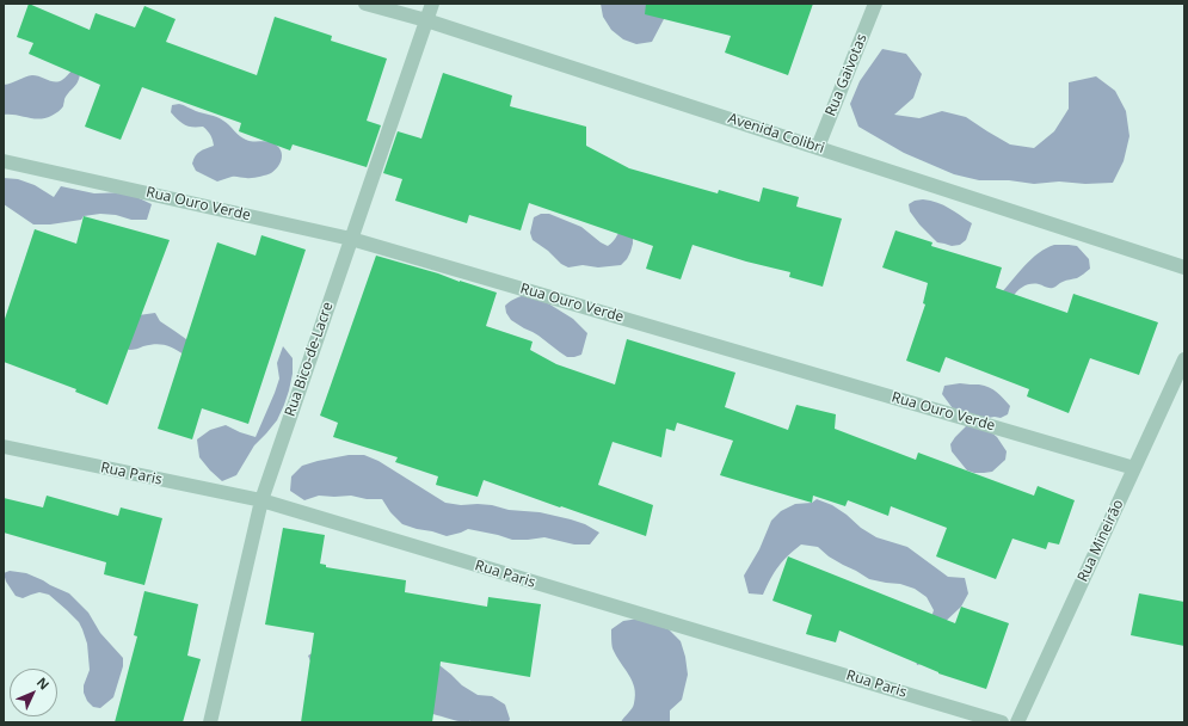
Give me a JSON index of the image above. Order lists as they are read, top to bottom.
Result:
{
  "streets": {
    "street": [
      "Rua Gaivotas",
      "Avenida Colibri",
      "Rua Ouro Verde",
      "Rua Bico-de-Lacre",
      "Rua Paris",
      "Rua Mineirão"
    ]
  },
  "crossings": [
    ["Rua Gaivotas", "Avenida Colibri"],
    ["Avenida Colibri", "Rua Bico-de-Lacre"],
    ["Rua Ouro Verde", "Rua Bico-de-Lacre"],
    ["Rua Ouro Verde", "Rua Mineirão"],
    ["Rua Bico-de-Lacre", "Rua Paris"]
  ],
  "north": "top right"
}
